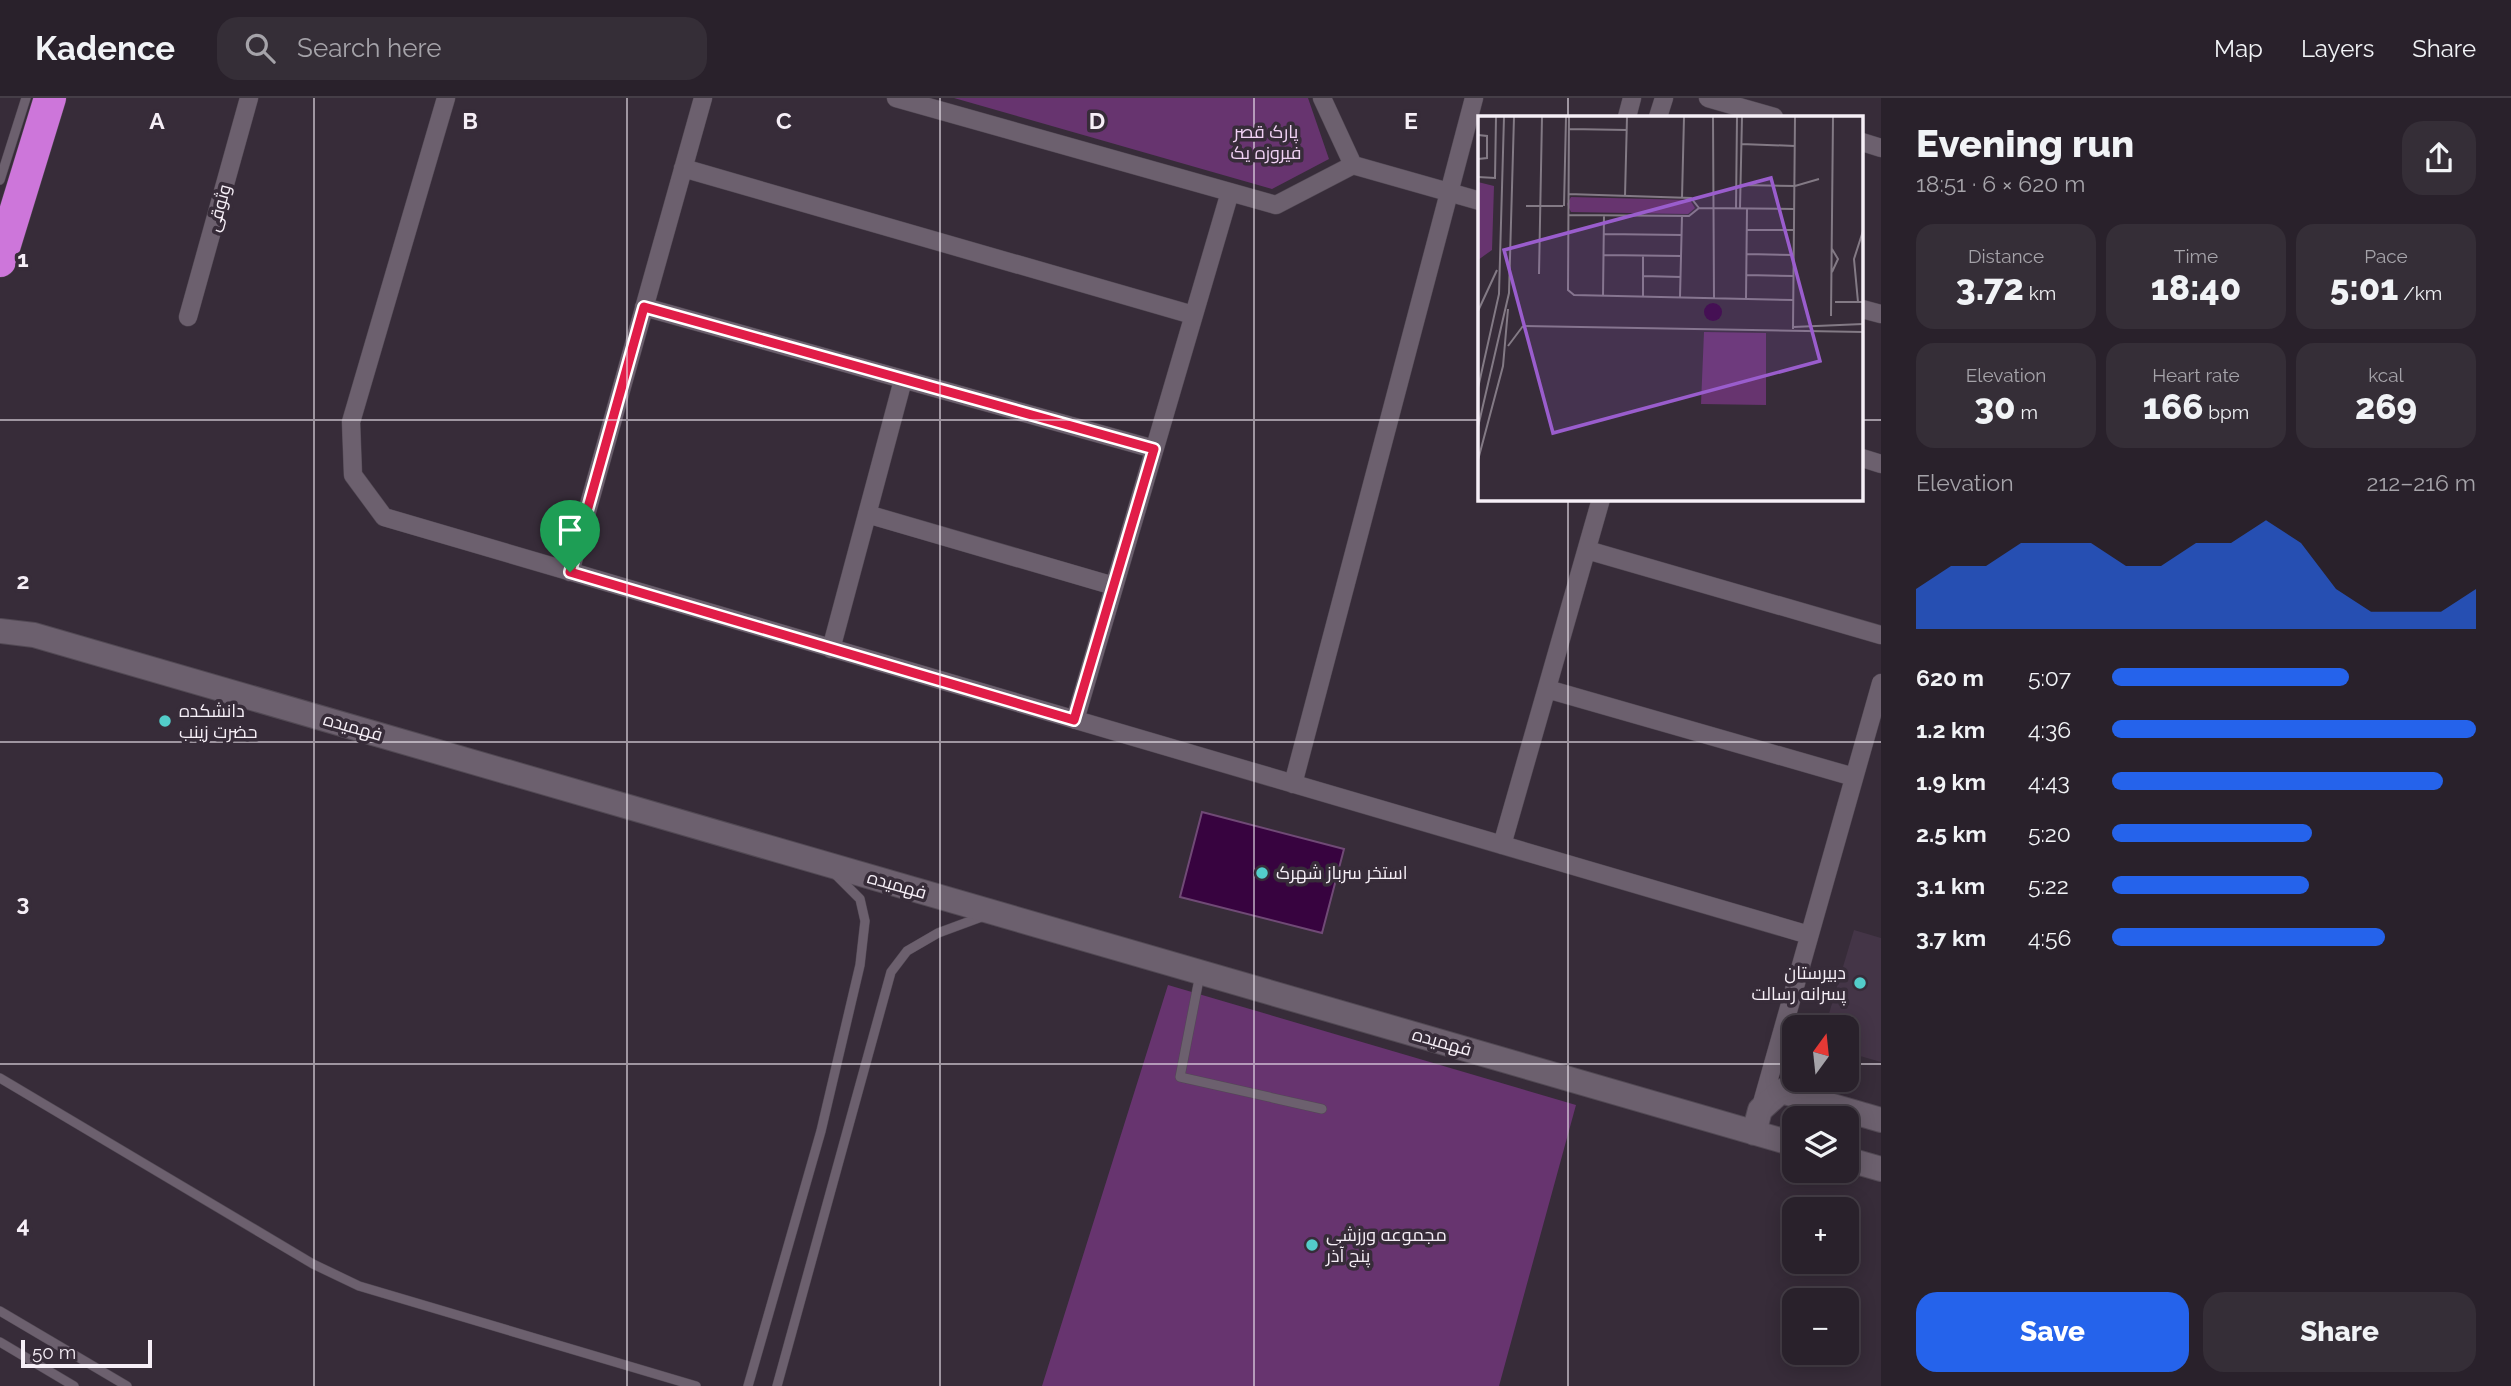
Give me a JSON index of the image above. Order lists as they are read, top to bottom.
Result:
{
  "streets": {
    "main road": ["فهمیده"],
    "street": ["وثوقی"]
  },
  "parks": ["پارک قصر فیروزه یک"],
  "places": [
    "دانشکده حضرت زینب",
    "استخر سرباز شهرک",
    "دبیرستان پسرانه رسالت",
    "مجموعه ورزشی پنج آذر"
  ],
  "scale_bar": "50 m",
  "north": "top",
  "page": {
    "header": "Kadence",
    "search": "Search here",
    "nav": ["Map", "Layers", "Share"],
    "heading": ["Evening run", "18:51 · 6 × 620 m"],
    "stats": [
      ["Distance", "3.72 km"],
      ["Time", "18:40"],
      ["Pace", "5:01 /km"],
      ["Elevation", "30 m"],
      ["Heart rate", "166 bpm"],
      ["kcal", "269"]
    ],
    "chart": ["Elevation", "212–216 m"],
    "list": [
      {
        "name": "620 m",
        "note": "5:07"
      },
      {
        "name": "1.2 km",
        "note": "4:36"
      },
      {
        "name": "1.9 km",
        "note": "4:43"
      },
      {
        "name": "2.5 km",
        "note": "5:20"
      },
      {
        "name": "3.1 km",
        "note": "5:22"
      },
      {
        "name": "3.7 km",
        "note": "4:56"
      }
    ],
    "map_buttons": ["+", "−"],
    "buttons": ["Save", "Share"],
    "scale": "50 m"
  },
  "grid": {
    "columns": [
      "A",
      "B",
      "C",
      "D",
      "E"
    ],
    "rows": [
      "1",
      "2",
      "3",
      "4"
    ]
  }
}
